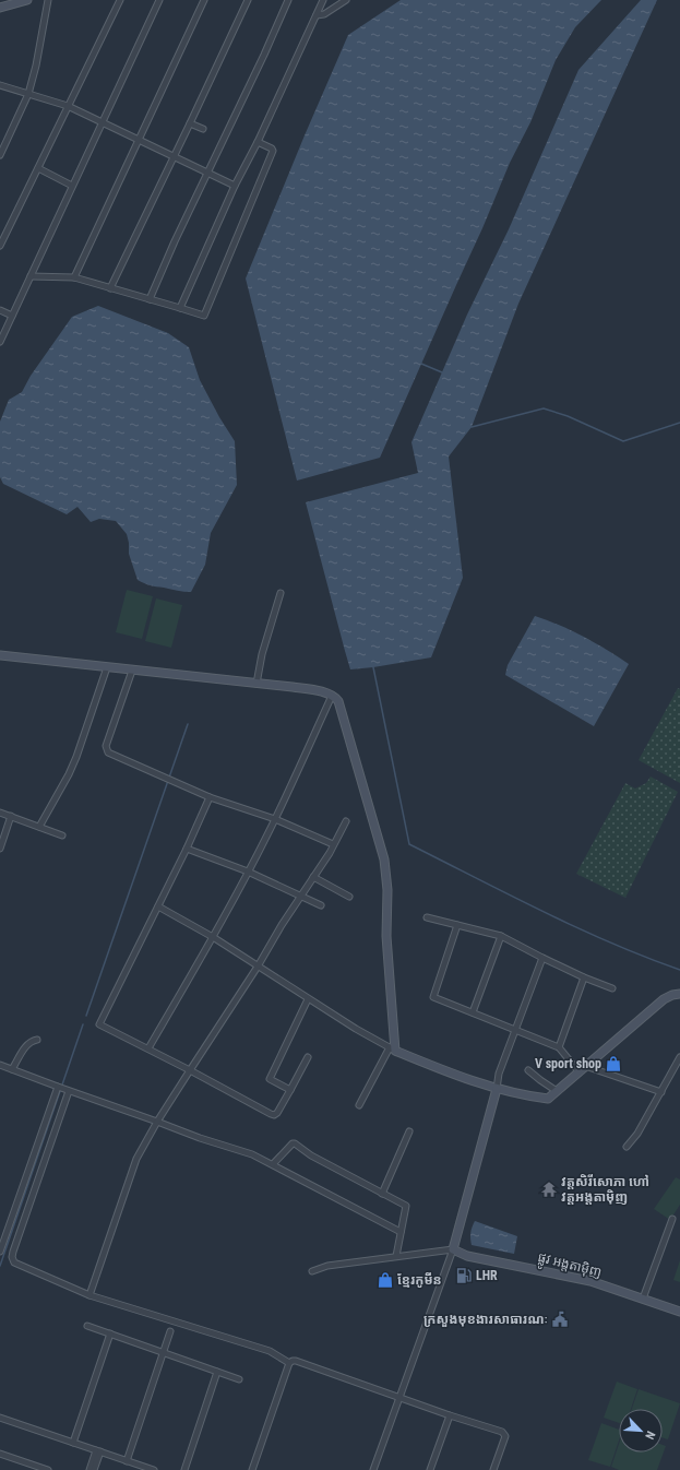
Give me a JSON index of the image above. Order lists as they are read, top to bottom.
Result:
{
  "streets": {
    "street": ["ផ្លូវ អង្តតាម៉ិញ"]
  },
  "places": {
    "shop": ["V sport shop", "ខ្មែរកូមីន"],
    "temple": ["វត្តសិរីសោភា ហៅ វត្តអង្តតាម៉ិញ"],
    "fuel station": ["LHR"],
    "public building": ["ក្រសួងមុខងារសាធារណៈ"]
  },
  "north": "bottom right"
}
